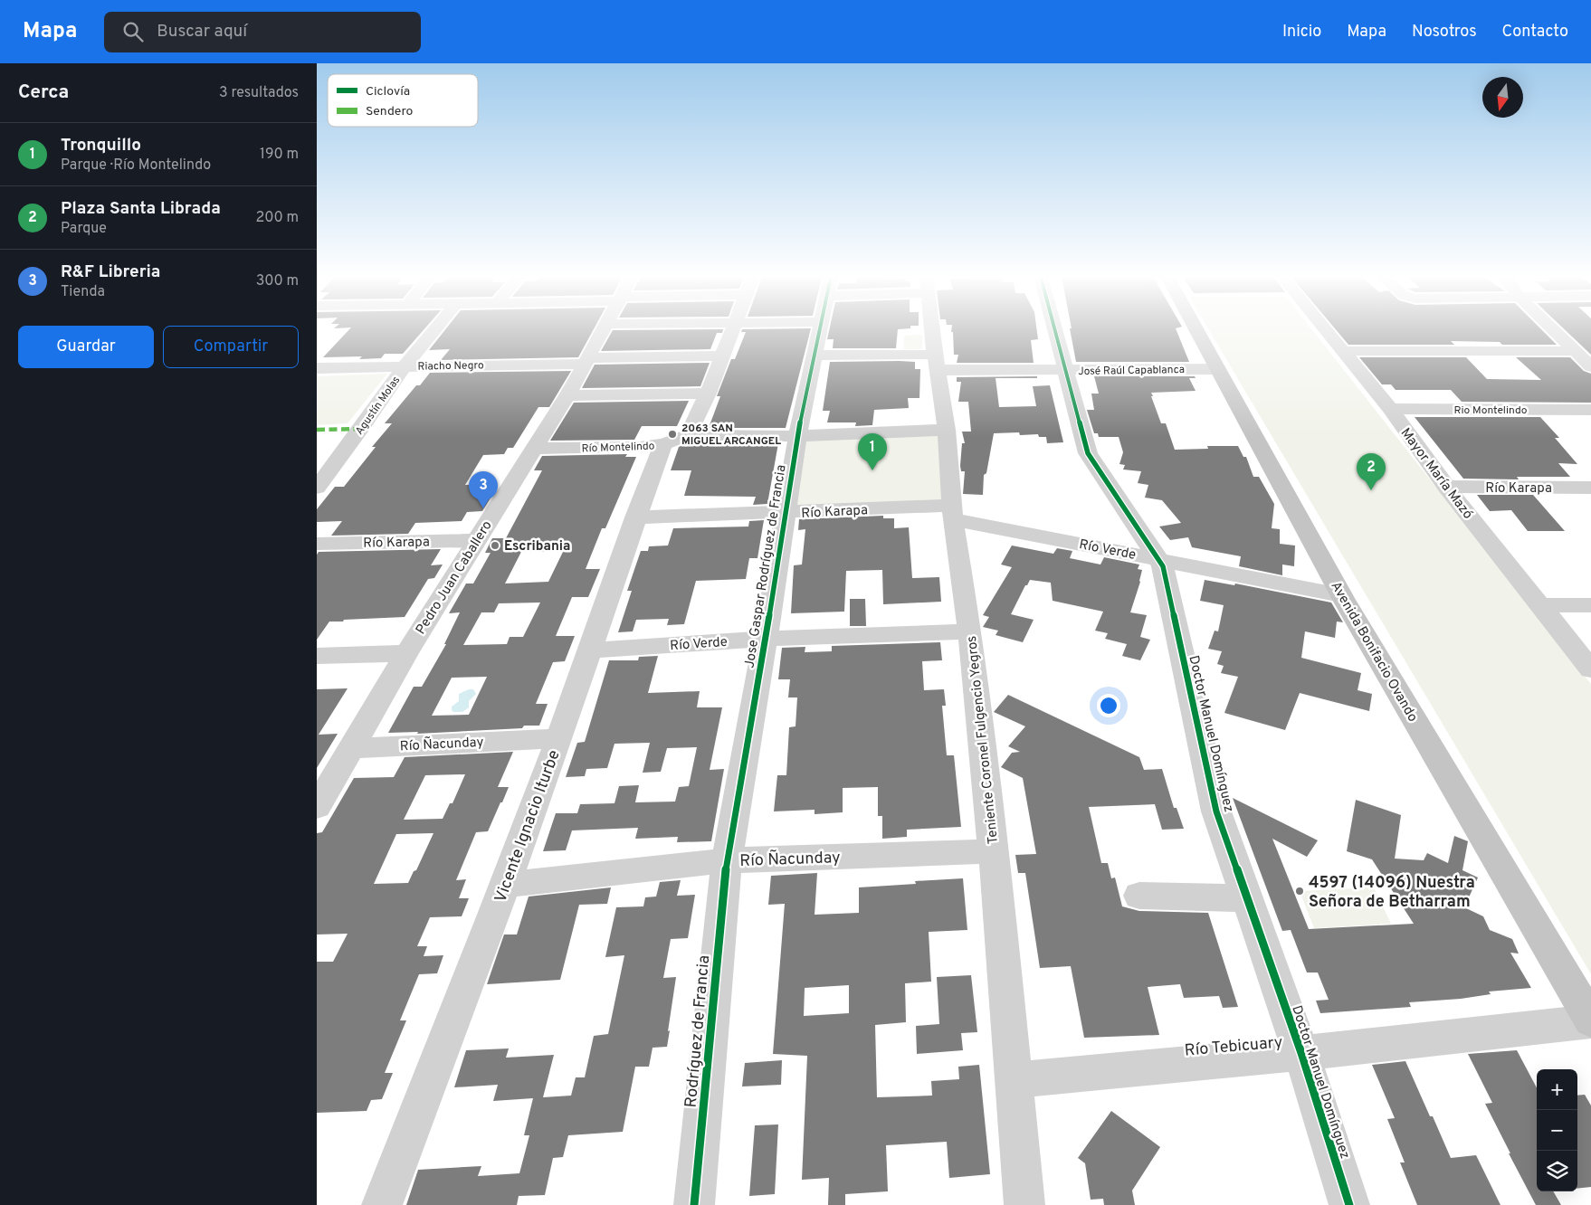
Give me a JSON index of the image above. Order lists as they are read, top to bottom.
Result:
{
  "streets": {
    "main road": ["Avenida Bonifacio Ovando"],
    "street": [
      "Riacho Negro",
      "José Raúl Capablanca",
      "Agustín Molas",
      "Rio Montelindo",
      "Río Montelindo",
      "Mayor María Mazó",
      "Río Karapa",
      "Río Verde",
      "Jose Gaspar Rodríguez de Francia",
      "Pedro Juan Caballero",
      "Doctor Manuel Domínguez",
      "Teniente Coronel Fulgencio Yegros",
      "Río Ñacunday",
      "Vicente Ignacio Iturbe",
      "Rodríguez de Francia",
      "Río Tebicuary"
    ]
  },
  "crossings": [
    ["Riacho Negro", "Agustín Molas"],
    ["Riacho Negro", "Pedro Juan Caballero"],
    ["Riacho Negro", "Vicente Ignacio Iturbe"],
    ["José Raúl Capablanca", "Jose Gaspar Rodríguez de Francia"],
    ["José Raúl Capablanca", "Avenida Bonifacio Ovando"],
    ["José Raúl Capablanca", "Doctor Manuel Domínguez"],
    ["José Raúl Capablanca", "Teniente Coronel Fulgencio Yegros"],
    ["Rio Montelindo", "Mayor María Mazó"],
    ["Río Montelindo", "Jose Gaspar Rodríguez de Francia"],
    ["Río Montelindo", "Pedro Juan Caballero"],
    ["Río Montelindo", "Teniente Coronel Fulgencio Yegros"],
    ["Río Montelindo", "Vicente Ignacio Iturbe"],
    ["Mayor María Mazó", "Río Karapa"],
    ["Río Karapa", "Río Verde"],
    ["Río Karapa", "Jose Gaspar Rodríguez de Francia"],
    ["Río Karapa", "Pedro Juan Caballero"],
    ["Río Karapa", "Teniente Coronel Fulgencio Yegros"],
    ["Río Karapa", "Vicente Ignacio Iturbe"],
    ["Río Verde", "Jose Gaspar Rodríguez de Francia"],
    ["Río Verde", "Avenida Bonifacio Ovando"],
    ["Río Verde", "Doctor Manuel Domínguez"],
    ["Río Verde", "Teniente Coronel Fulgencio Yegros"],
    ["Río Verde", "Vicente Ignacio Iturbe"],
    ["Jose Gaspar Rodríguez de Francia", "Río Ñacunday"],
    ["Jose Gaspar Rodríguez de Francia", "Rodríguez de Francia"],
    ["Pedro Juan Caballero", "Río Ñacunday"],
    ["Avenida Bonifacio Ovando", "Río Tebicuary"],
    ["Doctor Manuel Domínguez", "Río Tebicuary"],
    ["Teniente Coronel Fulgencio Yegros", "Río Ñacunday"],
    ["Teniente Coronel Fulgencio Yegros", "Río Tebicuary"],
    ["Río Ñacunday", "Vicente Ignacio Iturbe"],
    ["Río Ñacunday", "Rodríguez de Francia"]
  ],
  "places": ["2063 SAN MIGUEL ARCANGEL", "Escribania", "4597 (14096) Nuestra Señora de Betharram"],
  "legend": ["Ciclovía", "Sendero"],
  "north": "bottom",
  "page": {
    "header": "Mapa",
    "search": "Buscar aquí",
    "nav": [
      "Inicio",
      "Mapa",
      "Nosotros",
      "Contacto"
    ],
    "heading": ["Cerca", "3 resultados"],
    "list": [
      {
        "mark": "1",
        "name": "Tronquillo",
        "note": "Parque · Río Montelindo",
        "value": "190 m"
      },
      {
        "mark": "2",
        "name": "Plaza Santa Librada",
        "note": "Parque",
        "value": "200 m"
      },
      {
        "mark": "3",
        "name": "R&F Libreria",
        "note": "Tienda",
        "value": "300 m"
      }
    ],
    "buttons": ["Guardar", "Compartir"],
    "pins": ["1", "2", "3"],
    "map_buttons": ["+", "−"]
  }
}
